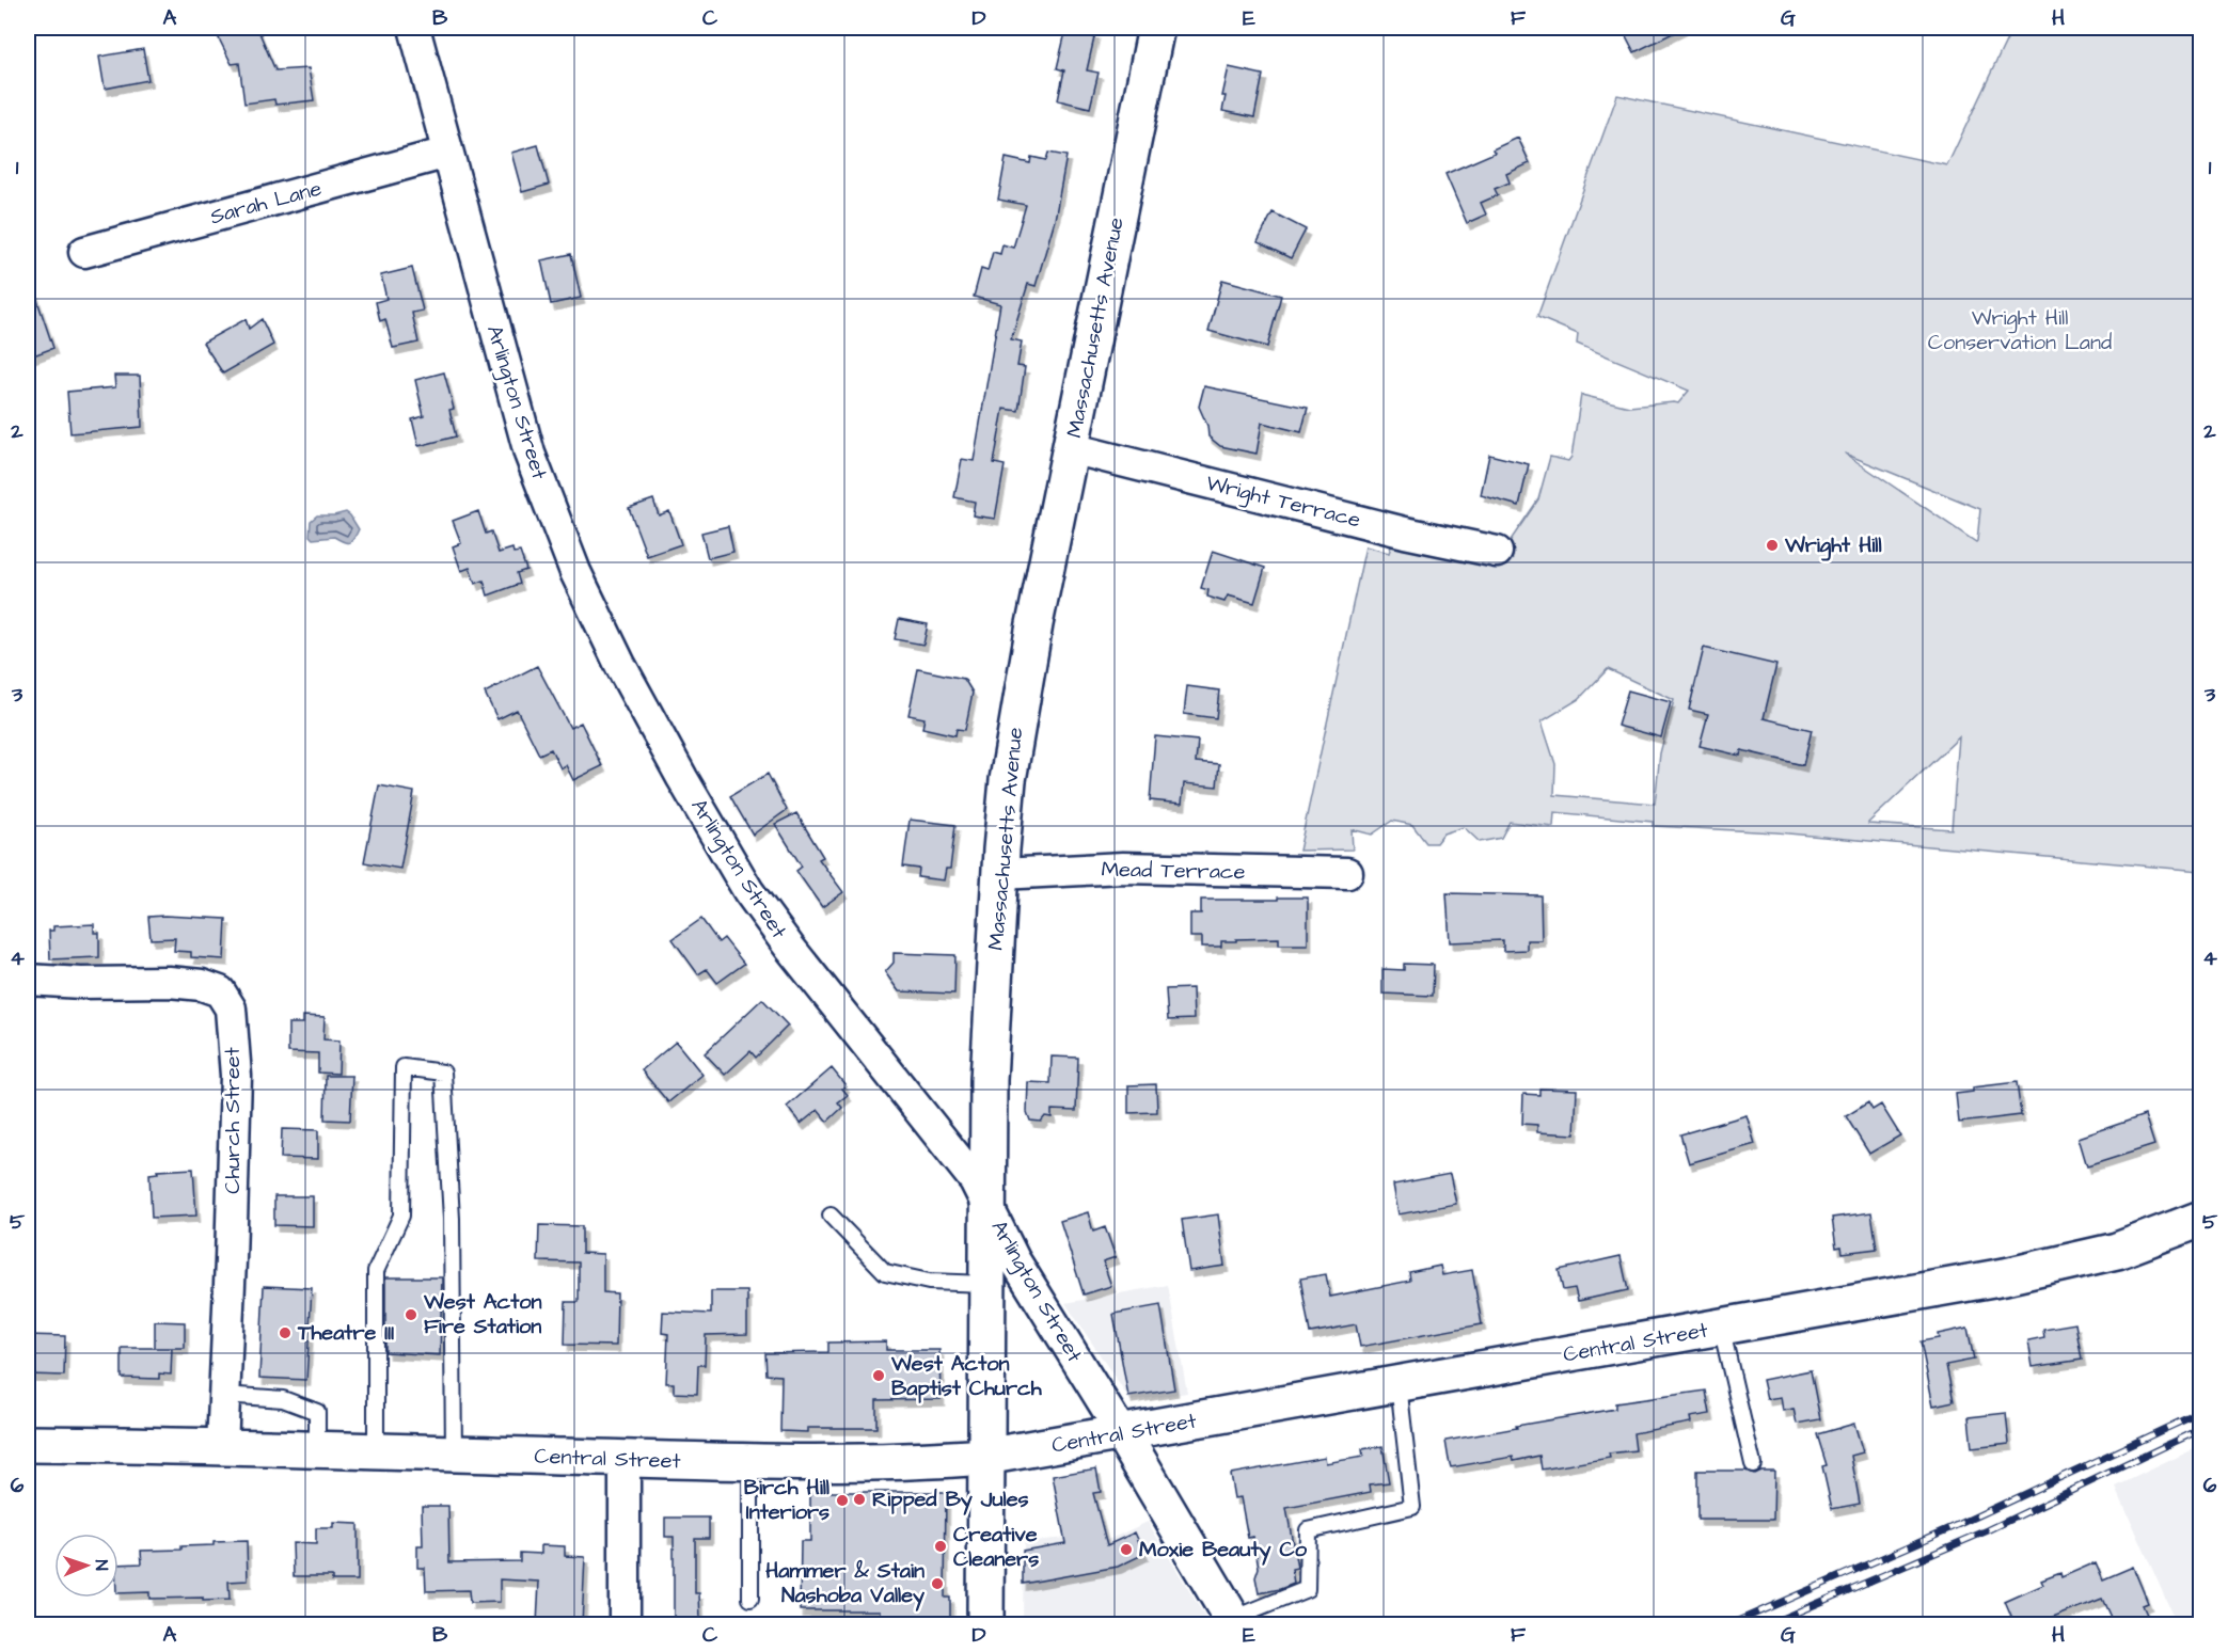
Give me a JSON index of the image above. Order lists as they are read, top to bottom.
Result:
{
  "streets": {
    "street": [
      "Sarah Lane",
      "Massachusetts Avenue",
      "Arlington Street",
      "Wright Terrace",
      "Mead Terrace",
      "Church Street",
      "Central Street"
    ]
  },
  "crossings": [
    ["Sarah Lane", "Arlington Street"],
    ["Massachusetts Avenue", "Arlington Street"],
    ["Massachusetts Avenue", "Wright Terrace"],
    ["Massachusetts Avenue", "Mead Terrace"],
    ["Massachusetts Avenue", "Central Street"],
    ["Arlington Street", "Central Street"],
    ["Church Street", "Central Street"]
  ],
  "parks": ["Wright Hill Conservation Land"],
  "places": [
    "Wright Hill",
    "West Acton Fire Station",
    "Theatre III",
    "West Acton Baptist Church",
    "Ripped By Jules",
    "Birch Hill Interiors",
    "Creative Cleaners",
    "Moxie Beauty Co",
    "Hammer & Stain Nashoba Valley"
  ],
  "north": "right",
  "grid": {
    "columns": [
      "A",
      "B",
      "C",
      "D",
      "E",
      "F",
      "G",
      "H"
    ],
    "rows": [
      "1",
      "2",
      "3",
      "4",
      "5",
      "6"
    ]
  }
}
